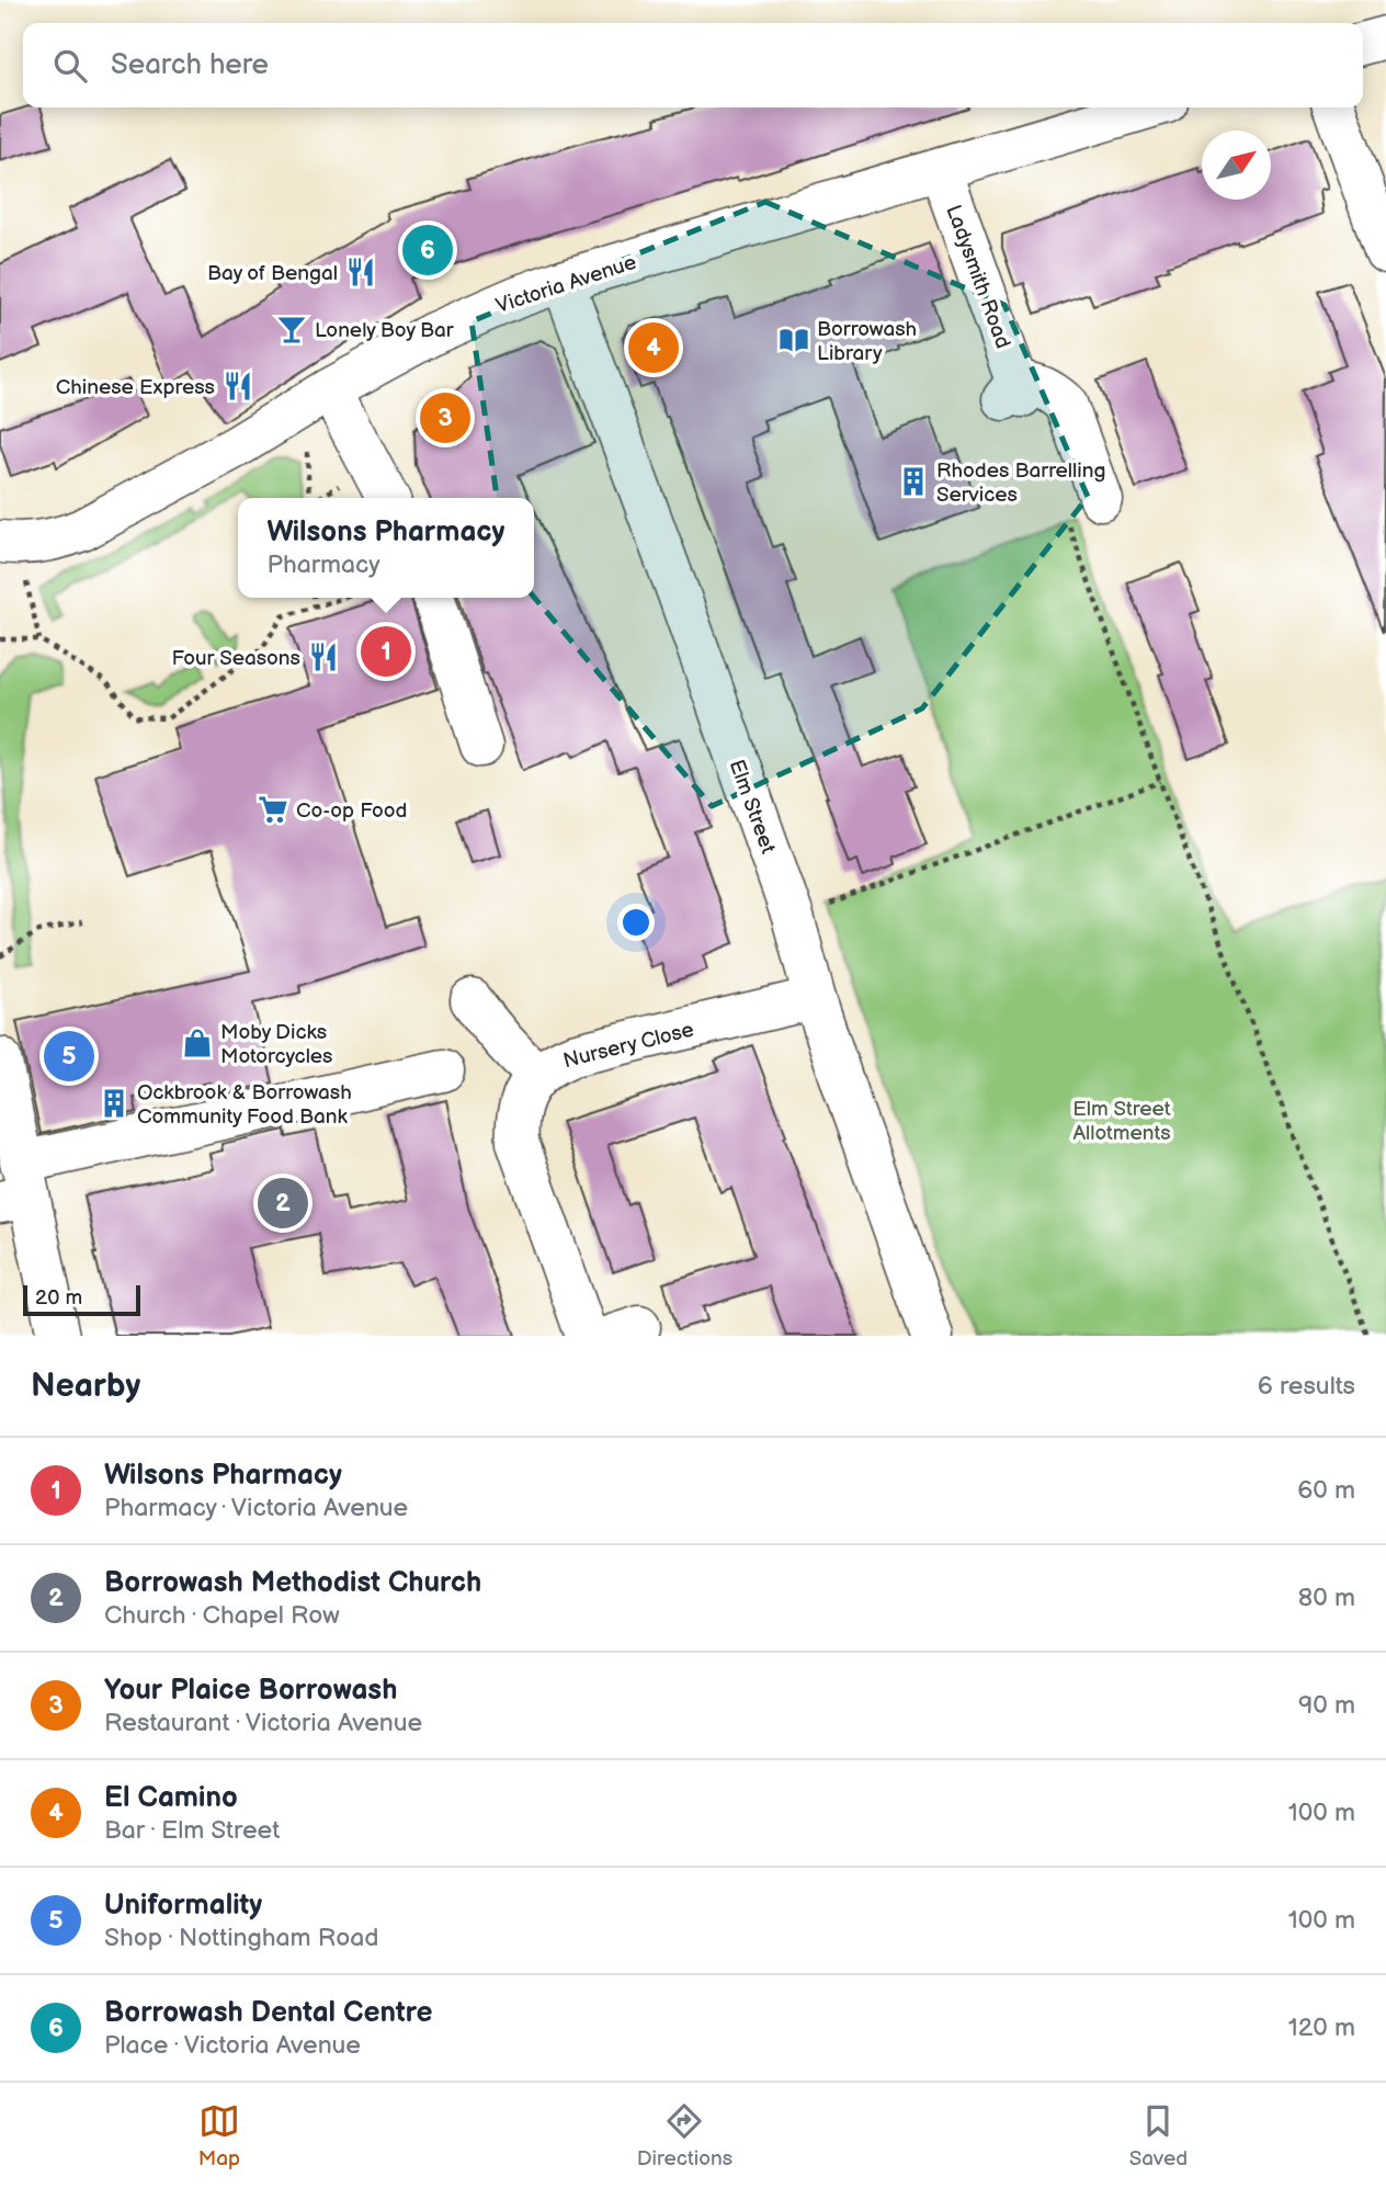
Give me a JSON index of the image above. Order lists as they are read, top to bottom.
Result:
{
  "streets": {
    "street": [
      "Ladysmith Road",
      "Victoria Avenue",
      "Elm Street",
      "Nursery Close"
    ]
  },
  "crossings": [
    ["Ladysmith Road", "Victoria Avenue"],
    ["Victoria Avenue", "Elm Street"],
    ["Elm Street", "Nursery Close"]
  ],
  "parks": ["Elm Street Allotments"],
  "places": {
    "restaurant": ["Bay of Bengal", "Chinese Express", "Four Seasons"],
    "bar": ["Lonely Boy Bar"],
    "library": ["Borrowash Library"],
    "building": ["Rhodes Barrelling Services", "Ockbrook & Borrowash Community Food Bank"],
    "supermarket": ["Co-op Food"],
    "shop": ["Moby Dicks Motorcycles"]
  },
  "scale_bar": "20 m",
  "north": "top right",
  "page": {
    "search": "Search here",
    "pins": [
      "6",
      "4",
      "3",
      "1",
      "5",
      "2"
    ],
    "popup": ["Wilsons Pharmacy", "Pharmacy"],
    "scale": "20 m",
    "heading": ["Nearby", "6 results"],
    "list": [
      {
        "mark": "1",
        "name": "Wilsons Pharmacy",
        "note": "Pharmacy · Victoria Avenue",
        "value": "60 m"
      },
      {
        "mark": "2",
        "name": "Borrowash Methodist Church",
        "note": "Church · Chapel Row",
        "value": "80 m"
      },
      {
        "mark": "3",
        "name": "Your Plaice Borrowash",
        "note": "Restaurant · Victoria Avenue",
        "value": "90 m"
      },
      {
        "mark": "4",
        "name": "El Camino",
        "note": "Bar · Elm Street",
        "value": "100 m"
      },
      {
        "mark": "5",
        "name": "Uniformality",
        "note": "Shop · Nottingham Road",
        "value": "100 m"
      },
      {
        "mark": "6",
        "name": "Borrowash Dental Centre",
        "note": "Place · Victoria Avenue",
        "value": "120 m"
      }
    ],
    "nav": ["Map", "Directions", "Saved"]
  }
}
